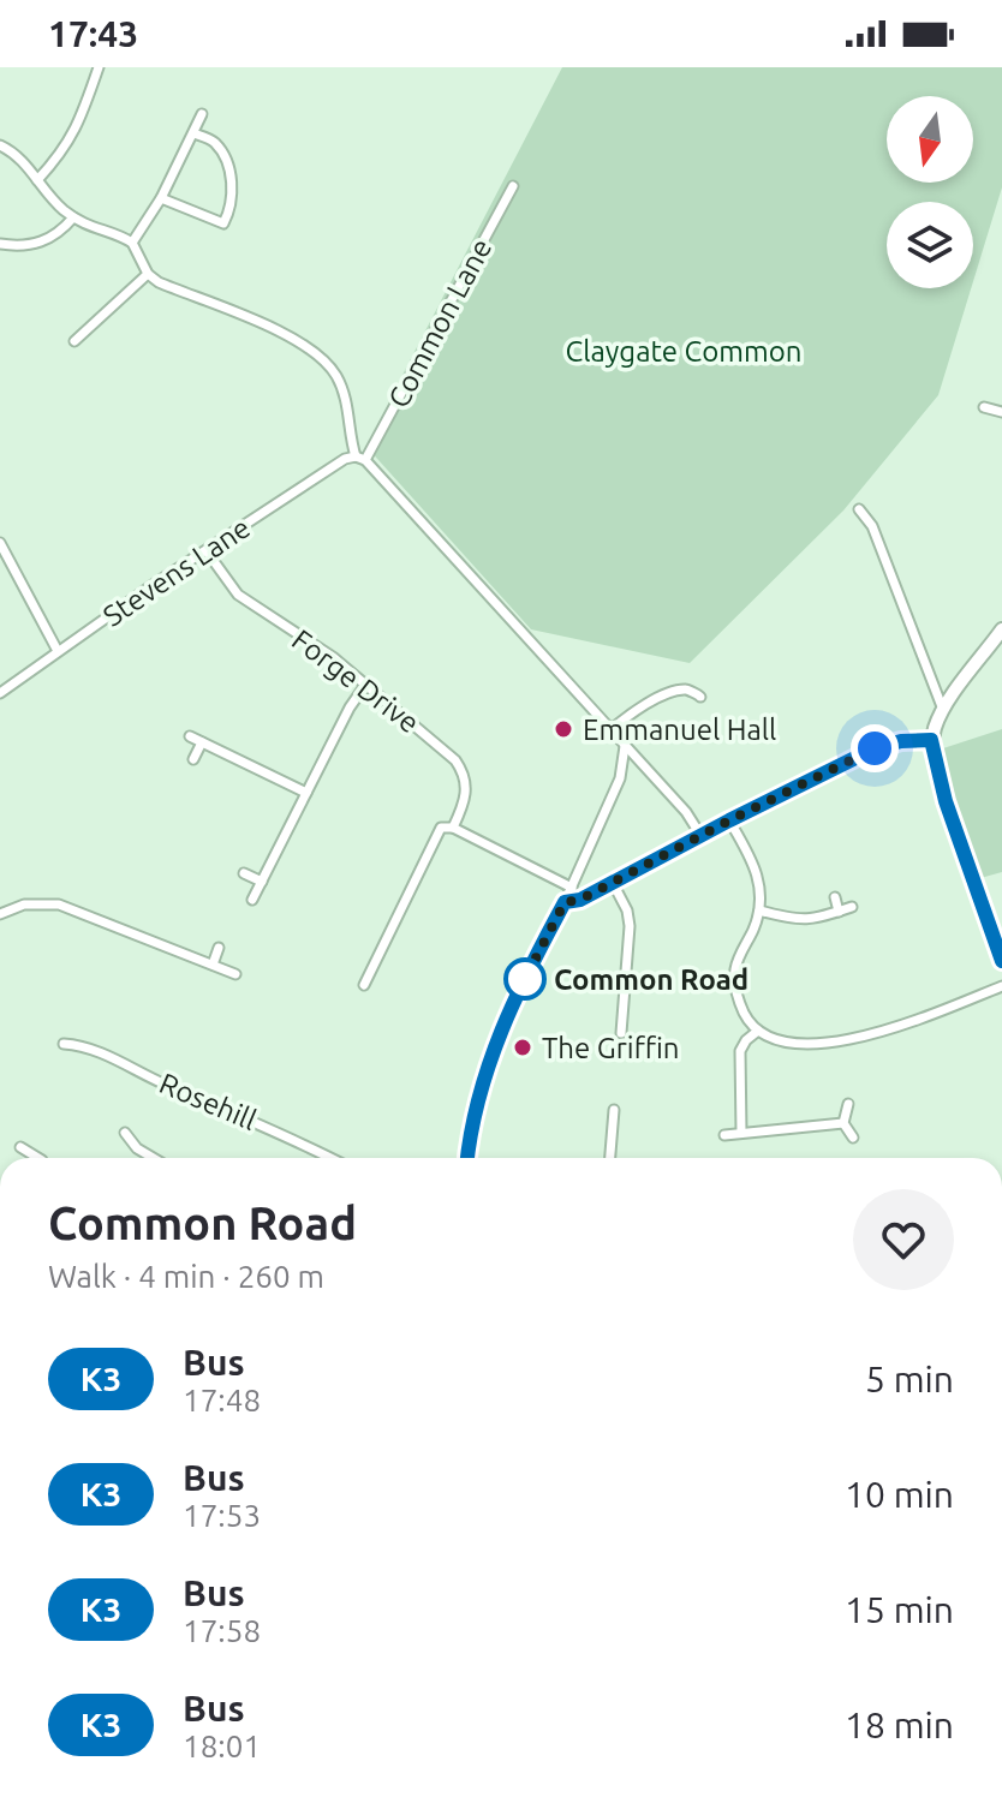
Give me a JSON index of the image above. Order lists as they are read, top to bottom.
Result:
{
  "streets": {
    "street": [
      "Common Lane",
      "Stevens Lane",
      "Forge Drive",
      "Rosehill"
    ]
  },
  "crossings": [
    ["Common Lane", "Stevens Lane"],
    ["Stevens Lane", "Forge Drive"]
  ],
  "parks": ["Claygate Common"],
  "places": ["Emmanuel Hall", "Common Road", "The Griffin"],
  "lines": ["bus line K3"],
  "north": "bottom",
  "page": {
    "status": "17:43",
    "heading": ["Common Road", "Walk · 4 min · 260 m"],
    "list": [
      {
        "mark": "K3",
        "name": "Bus",
        "note": "17:48",
        "value": "5 min"
      },
      {
        "mark": "K3",
        "name": "Bus",
        "note": "17:53",
        "value": "10 min"
      },
      {
        "mark": "K3",
        "name": "Bus",
        "note": "17:58",
        "value": "15 min"
      },
      {
        "mark": "K3",
        "name": "Bus",
        "note": "18:01",
        "value": "18 min"
      }
    ]
  }
}
